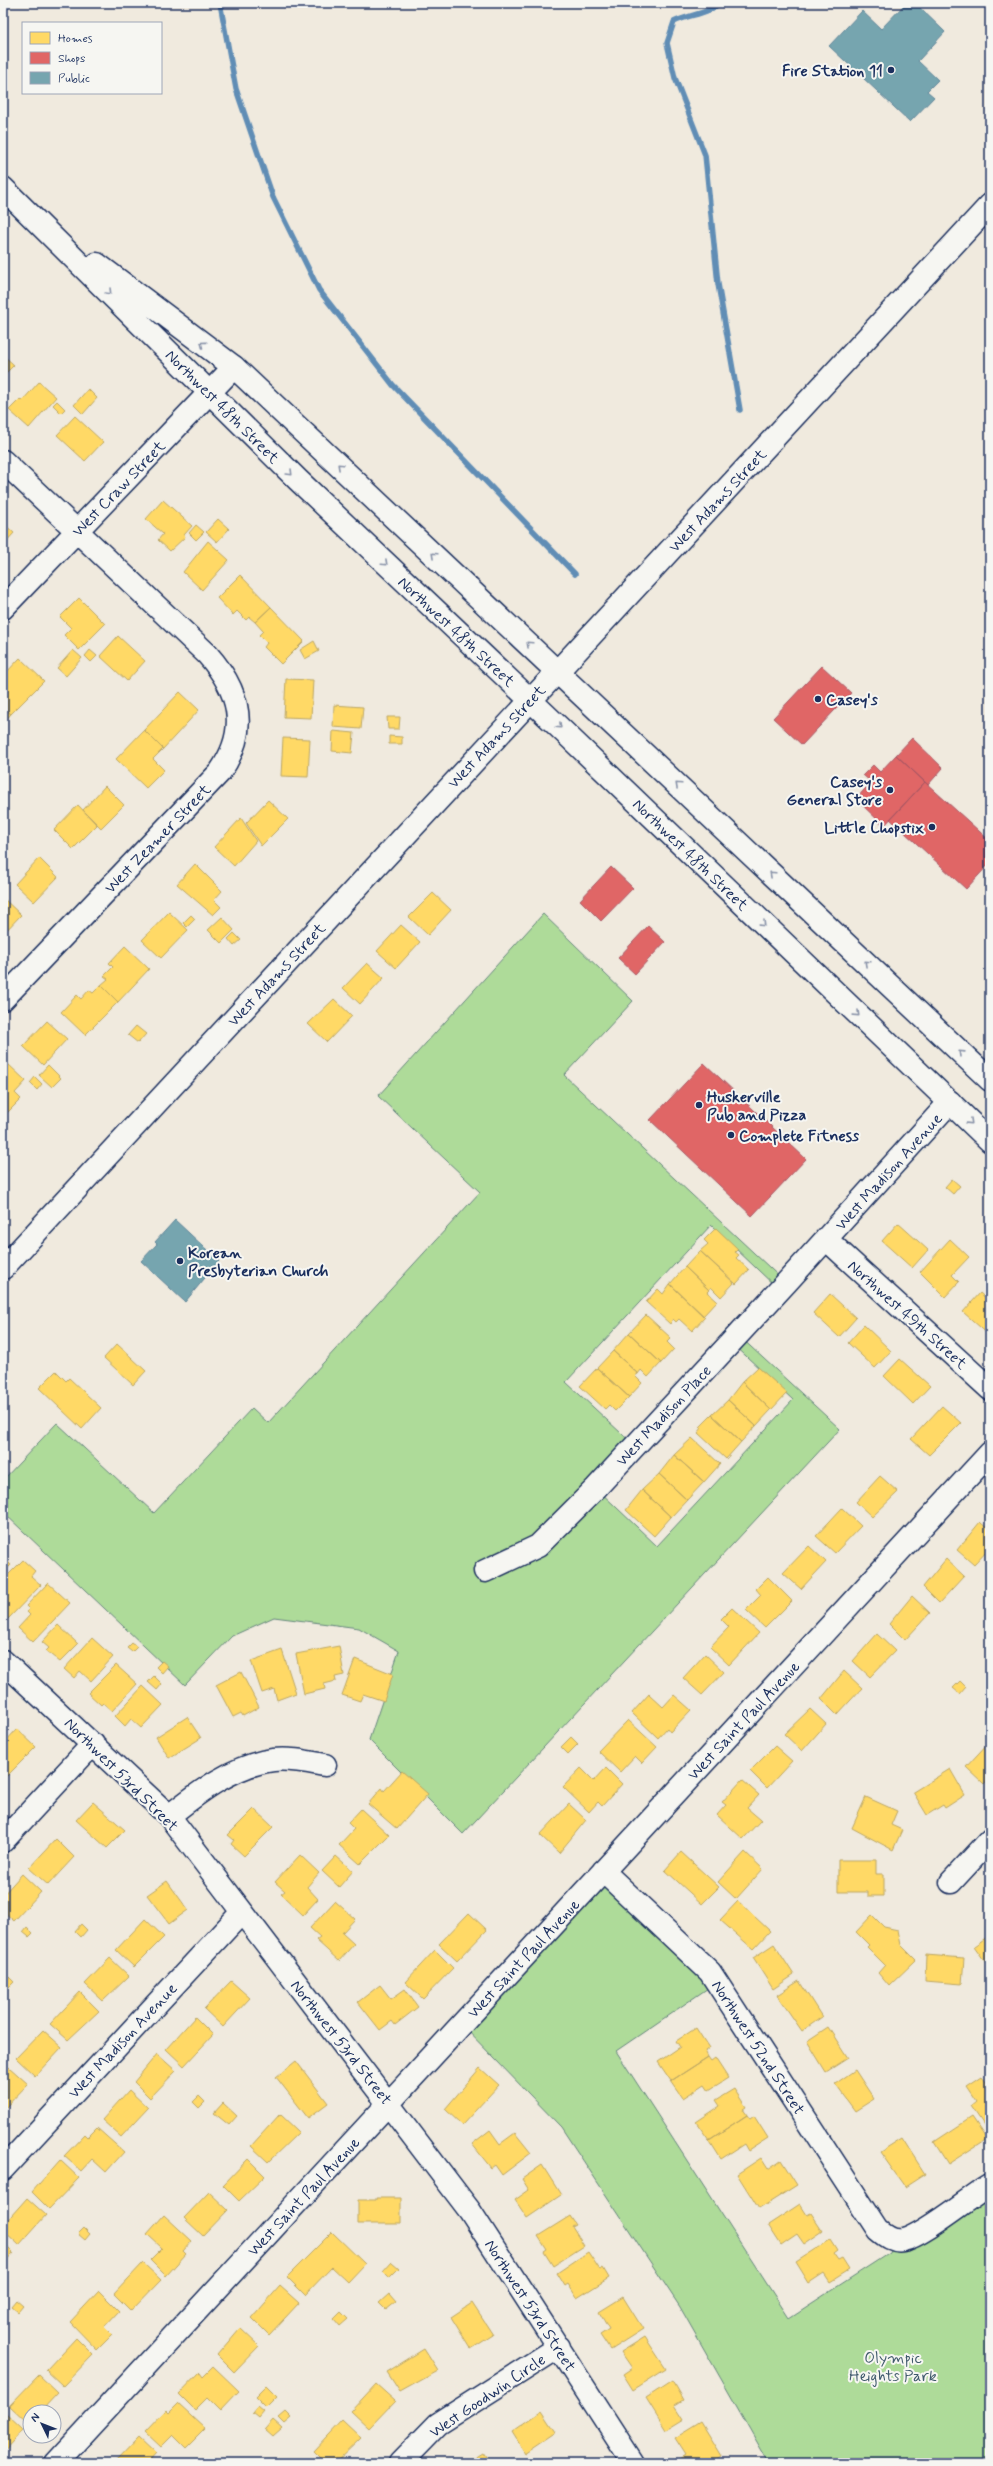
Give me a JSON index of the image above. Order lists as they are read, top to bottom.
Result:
{
  "streets": {
    "street": [
      "Northwest 48th Street",
      "West Craw Street",
      "West Adams Street",
      "West Zeamer Street",
      "West Madison Avenue",
      "Northwest 49th Street",
      "West Madison Place",
      "West Saint Paul Avenue",
      "Northwest 53rd Street",
      "Northwest 52nd Street",
      "West Goodwin Circle"
    ]
  },
  "crossings": [
    ["Northwest 48th Street", "West Craw Street"],
    ["Northwest 48th Street", "West Adams Street"],
    ["Northwest 48th Street", "West Madison Avenue"],
    ["West Craw Street", "West Zeamer Street"],
    ["West Madison Avenue", "Northwest 49th Street"],
    ["West Madison Avenue", "West Madison Place"],
    ["West Madison Avenue", "Northwest 53rd Street"],
    ["Northwest 49th Street", "West Madison Place"],
    ["West Saint Paul Avenue", "Northwest 53rd Street"],
    ["West Saint Paul Avenue", "Northwest 52nd Street"],
    ["Northwest 53rd Street", "West Goodwin Circle"]
  ],
  "parks": ["Olympic Heights Park"],
  "places": [
    "Fire Station 11",
    "Casey's",
    "Casey's General Store",
    "Little Chopstix",
    "Huskerville Pub and Pizza",
    "Complete Fitness",
    "Korean Presbyterian Church"
  ],
  "legend": ["Homes", "Shops", "Public"],
  "north": "top left"
}
